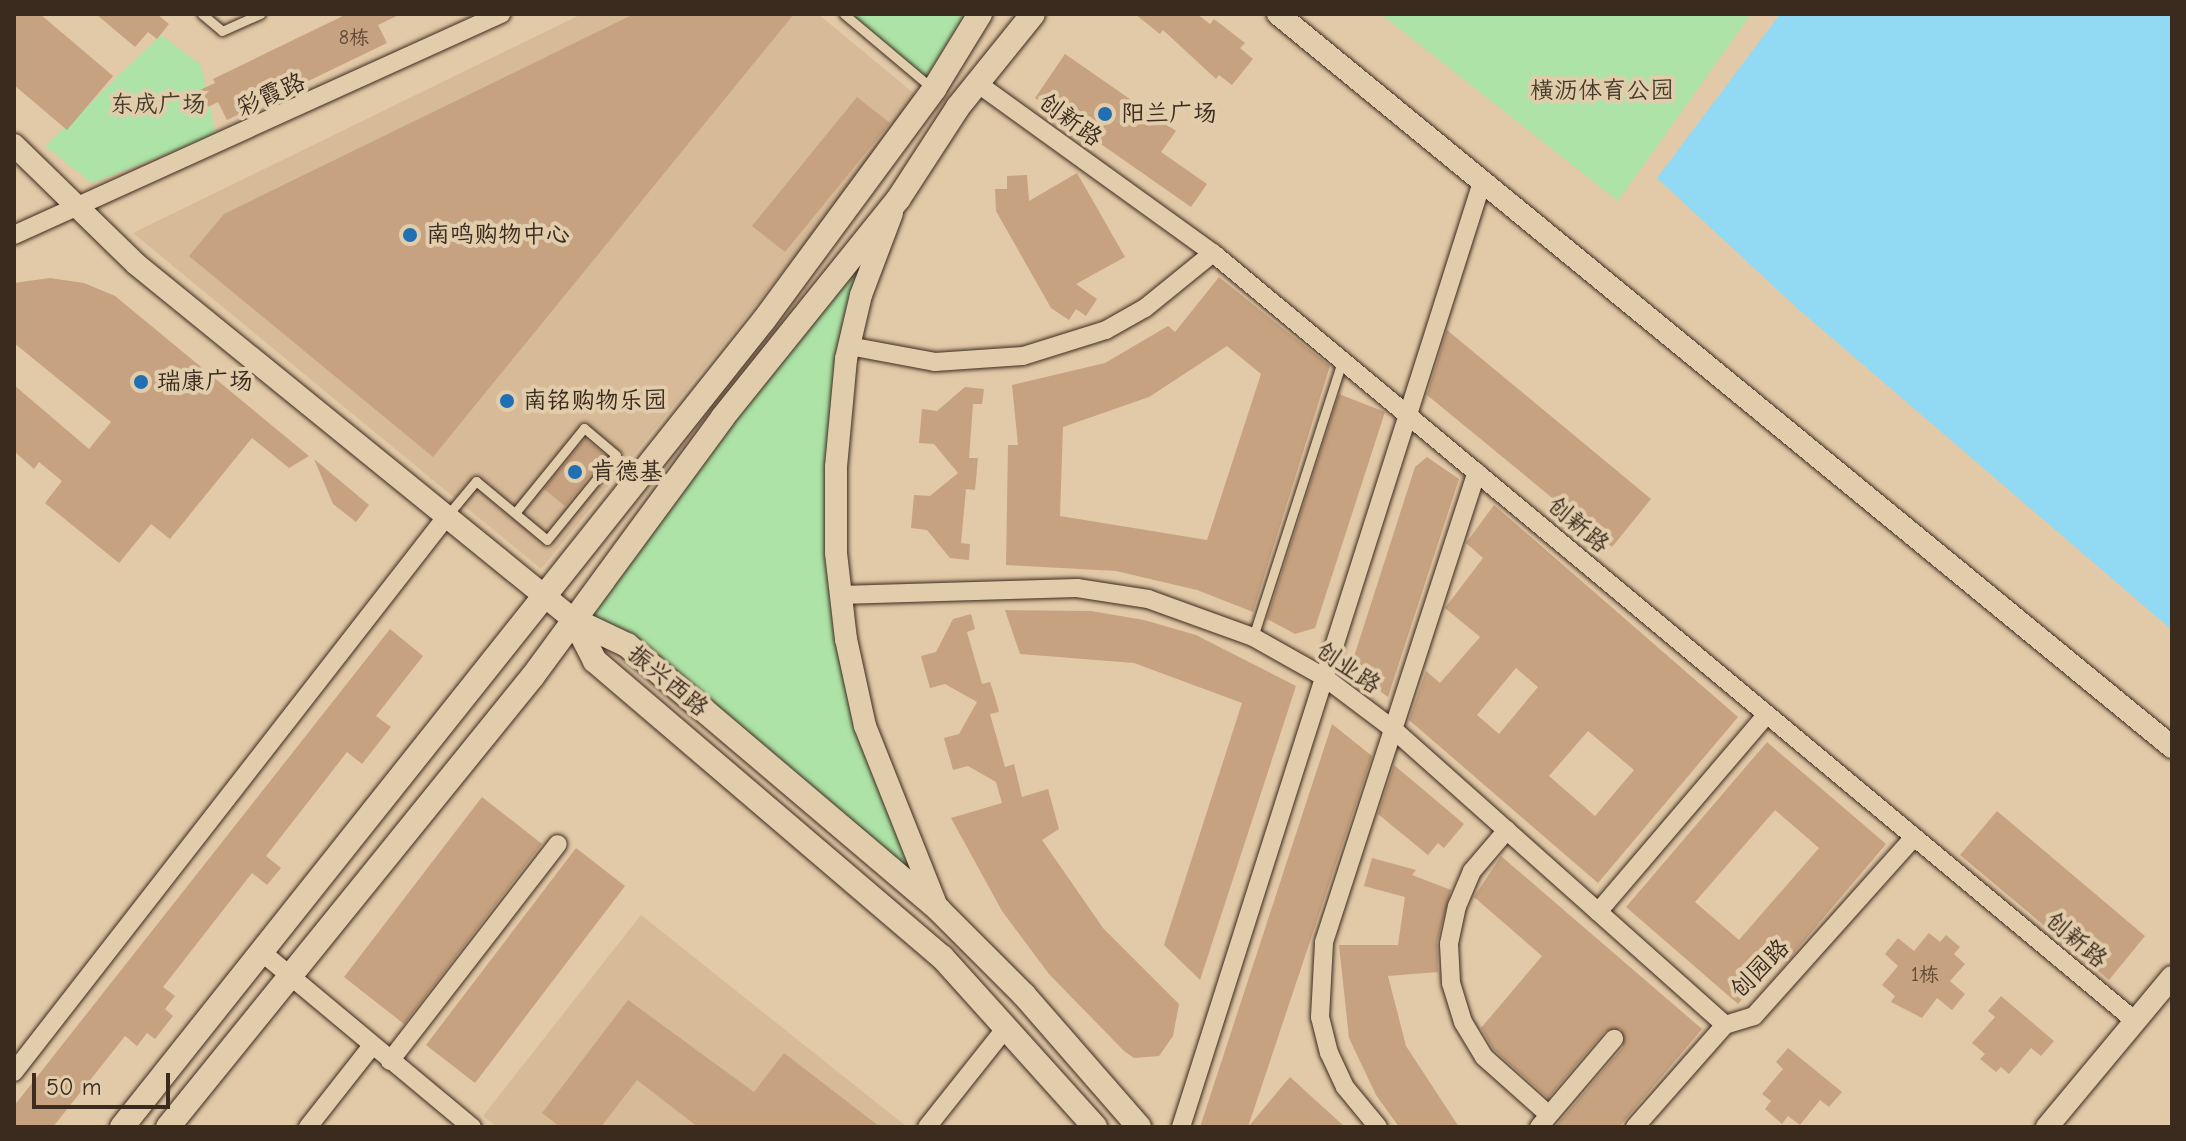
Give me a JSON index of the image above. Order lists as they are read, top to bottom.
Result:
{
  "streets": {
    "main road": ["振兴西路"],
    "street": [
      "彩霞路",
      "创新路",
      "创业路",
      "创园路"
    ]
  },
  "crossings": [
    ["创新路", "创园路"],
    ["创业路", "创园路"]
  ],
  "parks": ["横沥体育公园", "东成广场"],
  "places": [
    "阳兰广场",
    "南鸣购物中心",
    "瑞康广场",
    "南铭购物乐园",
    "肯德基"
  ],
  "house_numbers": ["8栋", "1栋"],
  "scale_bar": "50 m"
}
